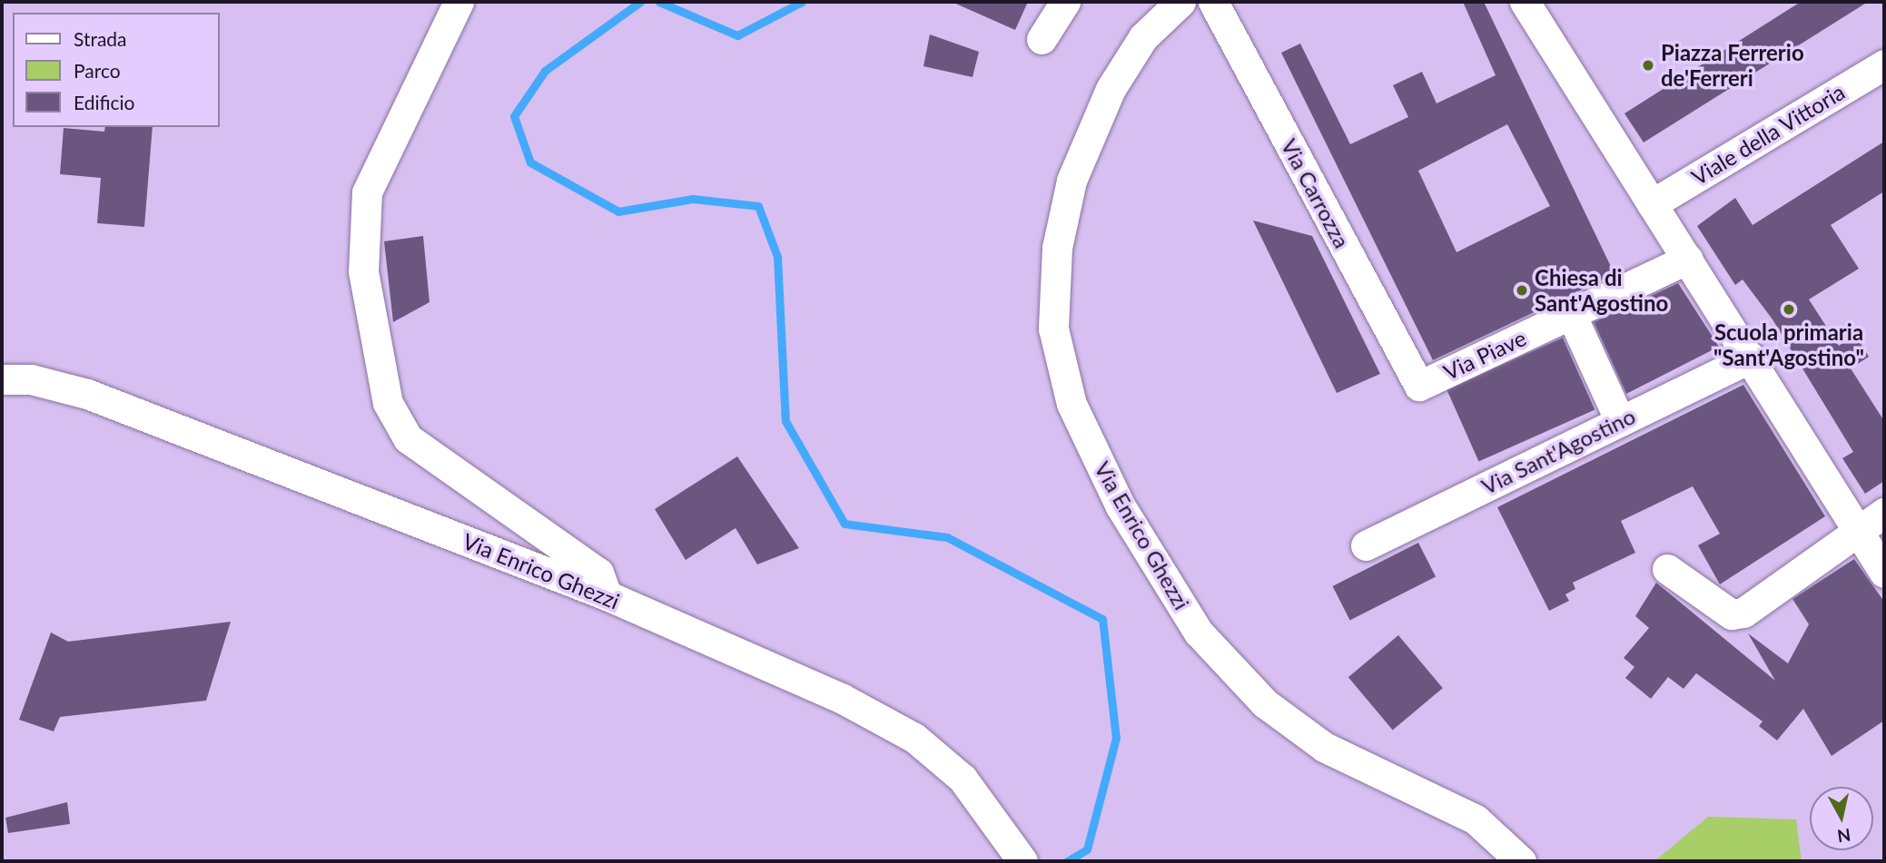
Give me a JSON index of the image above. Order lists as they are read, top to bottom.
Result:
{
  "streets": {
    "street": [
      "Viale della Vittoria",
      "Via Carrozza",
      "Via Piave",
      "Via Sant'Agostino",
      "Via Enrico Ghezzi"
    ]
  },
  "crossings": [
    ["Via Carrozza", "Via Piave"]
  ],
  "places": ["Piazza Ferrerio de'Ferreri", "Chiesa di Sant'Agostino", "Scuola primaria \"Sant'Agostino\""],
  "legend": ["Strada", "Parco", "Edificio"],
  "north": "bottom"
}
